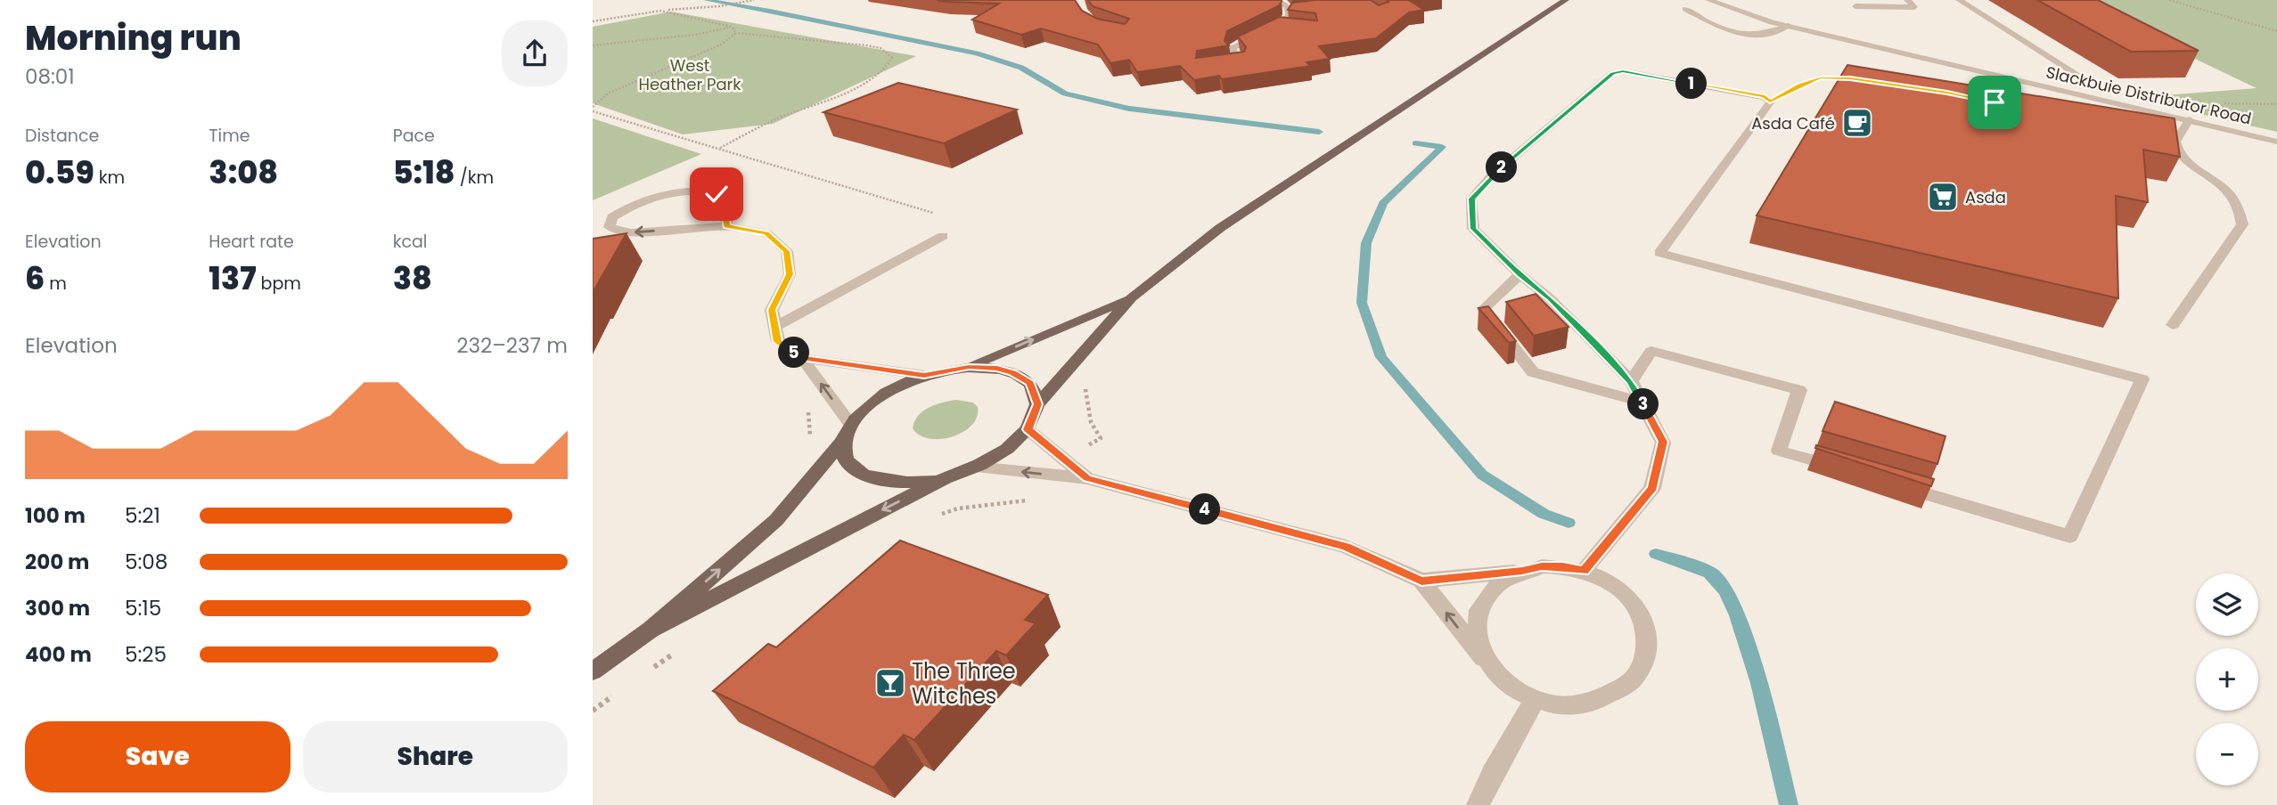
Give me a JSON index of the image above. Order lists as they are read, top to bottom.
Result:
{
  "streets": {
    "street": ["Slackbuie Distributor Road"]
  },
  "parks": ["West Heather Park"],
  "places": {
    "cafe": ["Asda Café"],
    "supermarket": ["Asda"],
    "bar": ["The Three Witches"]
  },
  "page": {
    "heading": ["Morning run", "08:01"],
    "pins": [
      "1",
      "2",
      "5",
      "3",
      "4"
    ],
    "stats": [
      ["Distance", "0.59 km"],
      ["Time", "3:08"],
      ["Pace", "5:18 /km"],
      ["Elevation", "6 m"],
      ["Heart rate", "137 bpm"],
      ["kcal", "38"]
    ],
    "chart": ["Elevation", "232–237 m"],
    "list": [
      {
        "name": "100 m",
        "note": "5:21"
      },
      {
        "name": "200 m",
        "note": "5:08"
      },
      {
        "name": "300 m",
        "note": "5:15"
      },
      {
        "name": "400 m",
        "note": "5:25"
      }
    ],
    "map_buttons": ["+", "−"],
    "buttons": ["Save", "Share"]
  }
}
